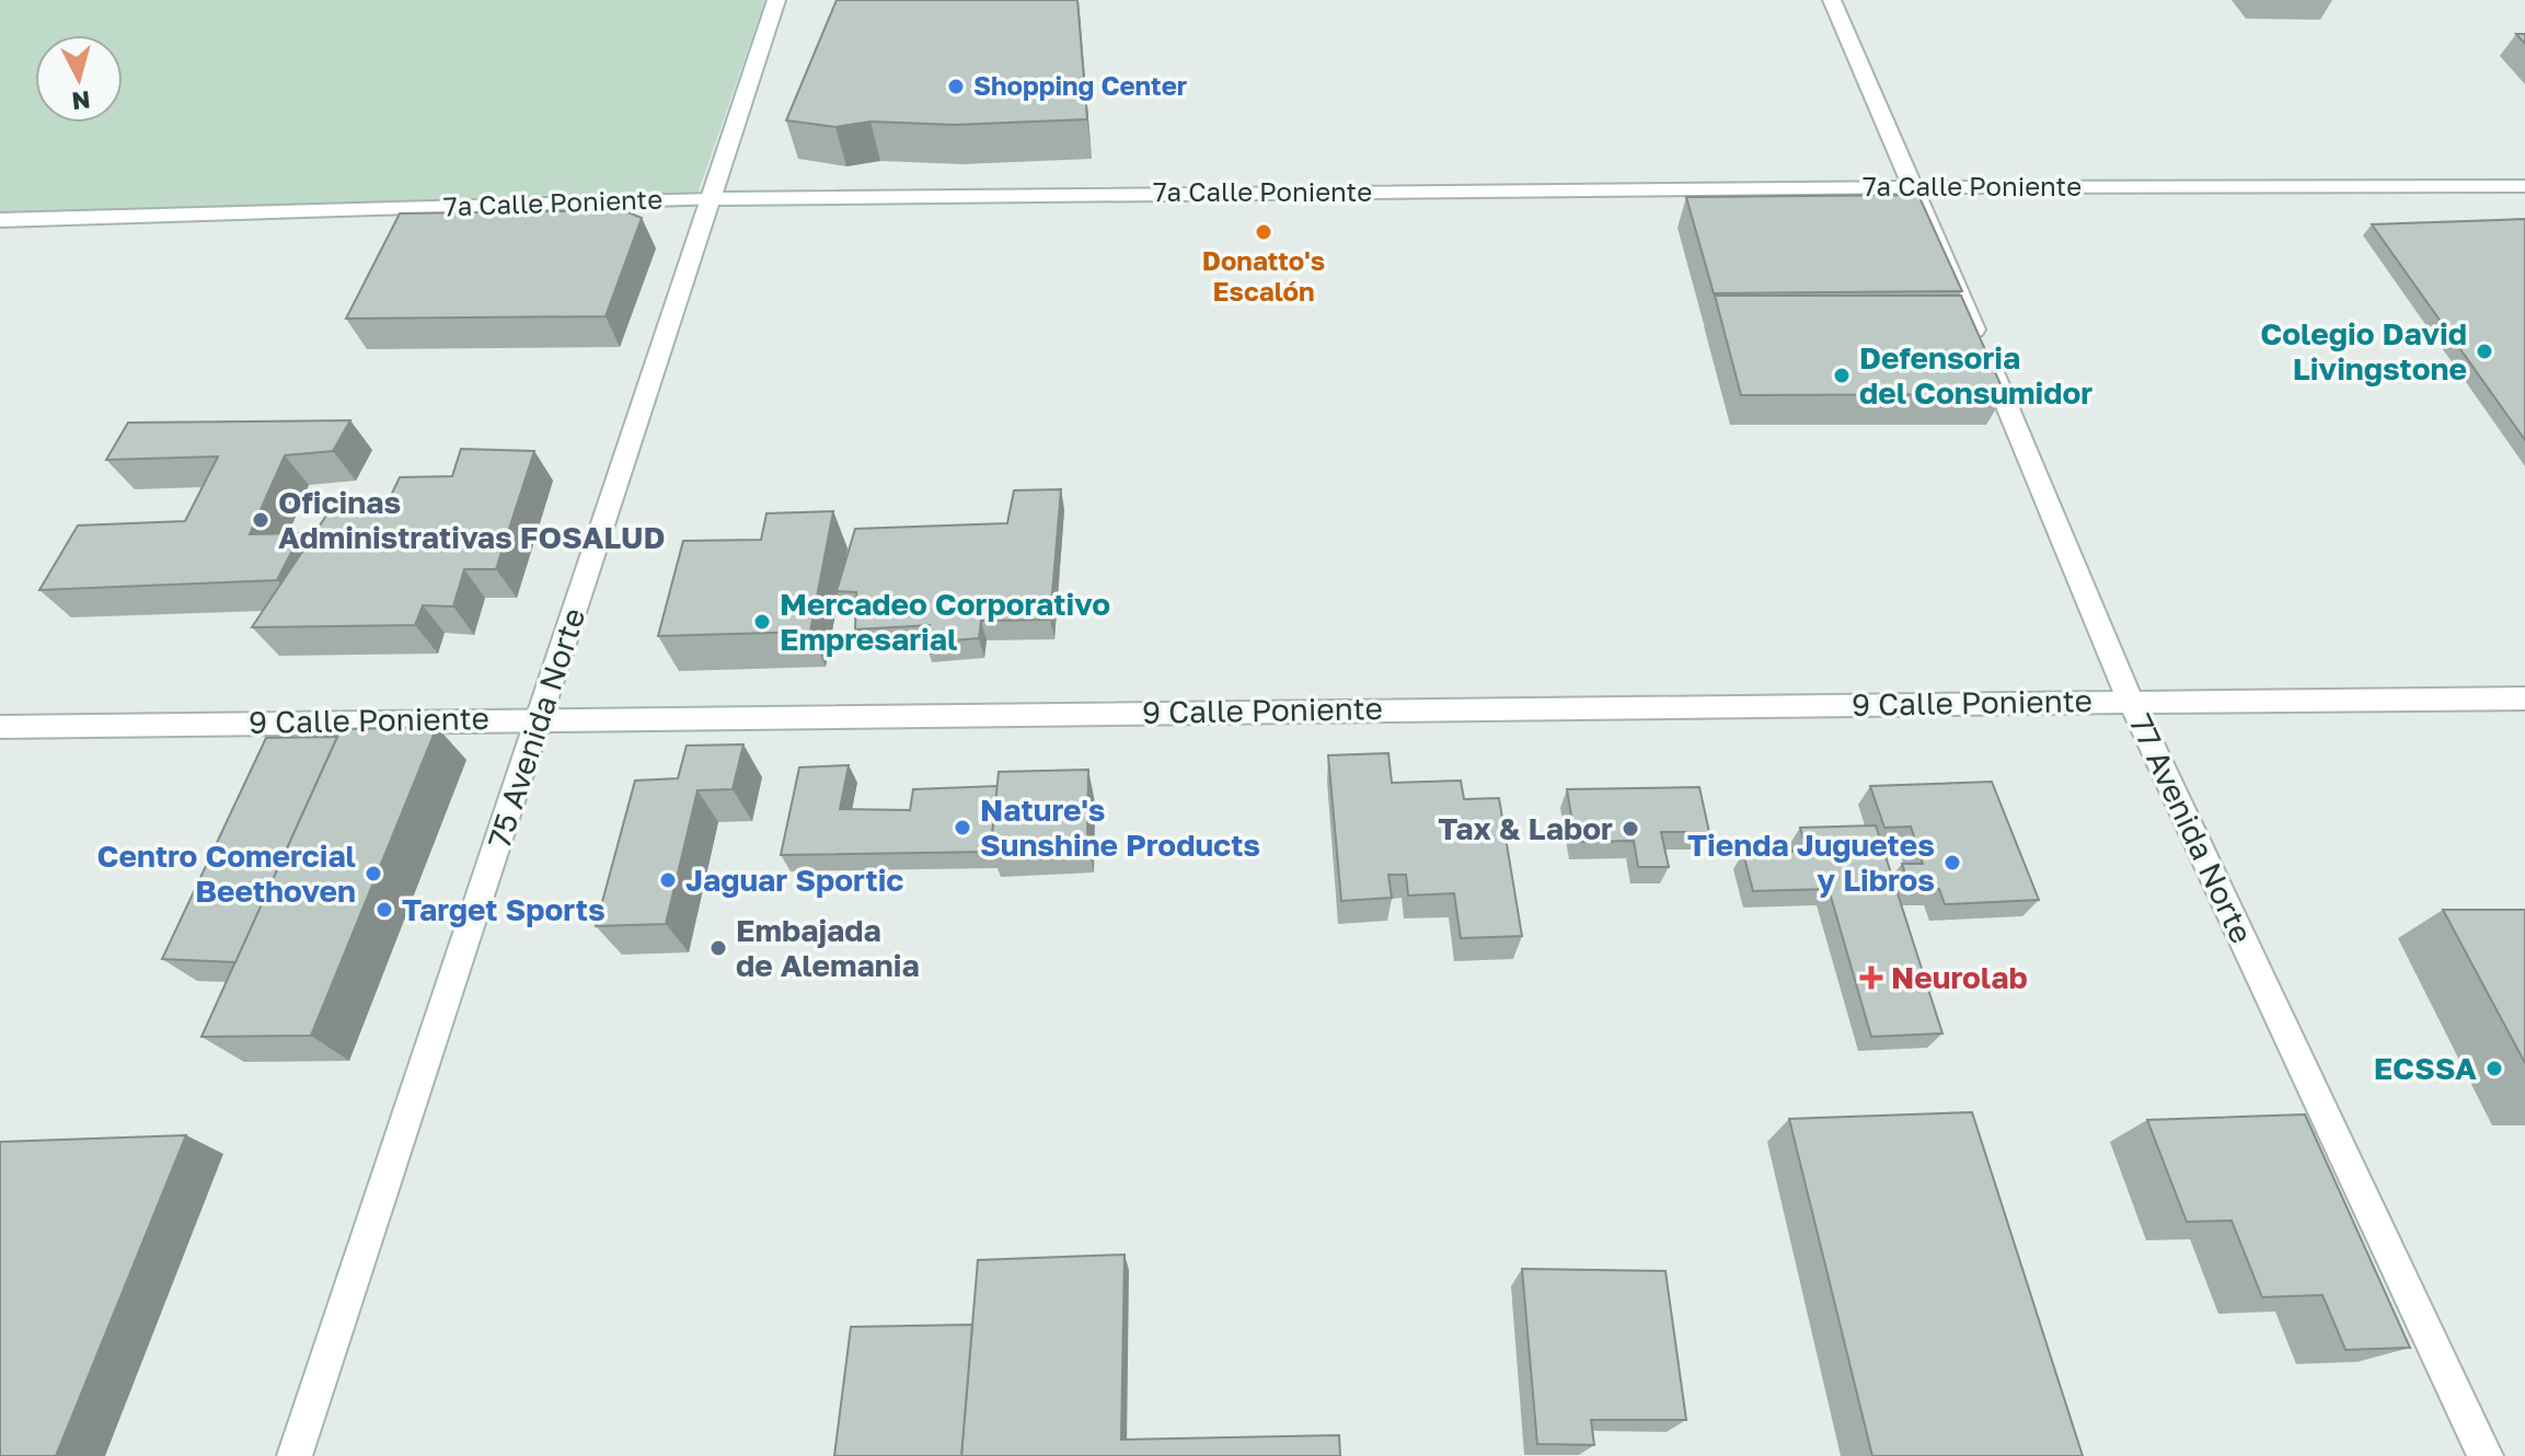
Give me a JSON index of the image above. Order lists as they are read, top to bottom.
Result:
{
  "streets": {
    "street": [
      "7a Calle Poniente",
      "9 Calle Poniente",
      "75 Avenida Norte",
      "77 Avenida Norte"
    ]
  },
  "crossings": [
    ["7a Calle Poniente", "75 Avenida Norte"],
    ["7a Calle Poniente", "77 Avenida Norte"],
    ["9 Calle Poniente", "75 Avenida Norte"],
    ["9 Calle Poniente", "77 Avenida Norte"]
  ],
  "places": {
    "other": [
      "Shopping Center",
      "Donatto's Escalón",
      "Colegio David Livingstone",
      "Defensoria del Consumidor",
      "Oficinas Administrativas FOSALUD",
      "Mercadeo Corporativo Empresarial",
      "Nature's Sunshine Products",
      "Tax & Labor",
      "Tienda Juguetes y Libros",
      "Centro Comercial Beethoven",
      "Jaguar Sportic",
      "Target Sports",
      "Embajada de Alemania",
      "ECSSA"
    ],
    "health": ["Neurolab"]
  },
  "north": "bottom"
}
